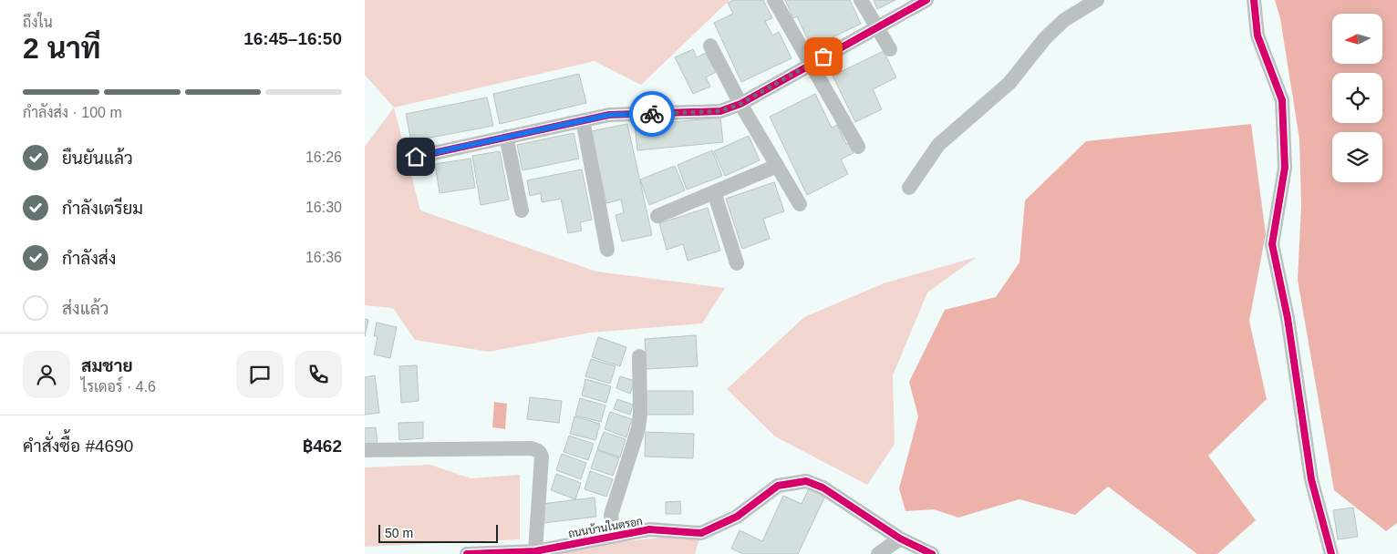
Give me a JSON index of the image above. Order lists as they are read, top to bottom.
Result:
{
  "streets": {
    "street": ["ถนนบ้านในตรอก"]
  },
  "scale_bar": "50 m",
  "north": "left",
  "page": {
    "heading": ["2 นาที", "ถึงใน", "16:45–16:50"],
    "panel": [
      "สมชาย",
      "ไรเดอร์ · 4.6",
      "คำสั่งซื้อ #4690",
      "฿462"
    ],
    "bar": "กำลังส่ง · 100 m",
    "list": [
      ["ยืนยันแล้ว", "16:26"],
      ["กำลังเตรียม", "16:30"],
      ["กำลังส่ง", "16:36"],
      "ส่งแล้ว"
    ],
    "scale": "50 m"
  }
}
